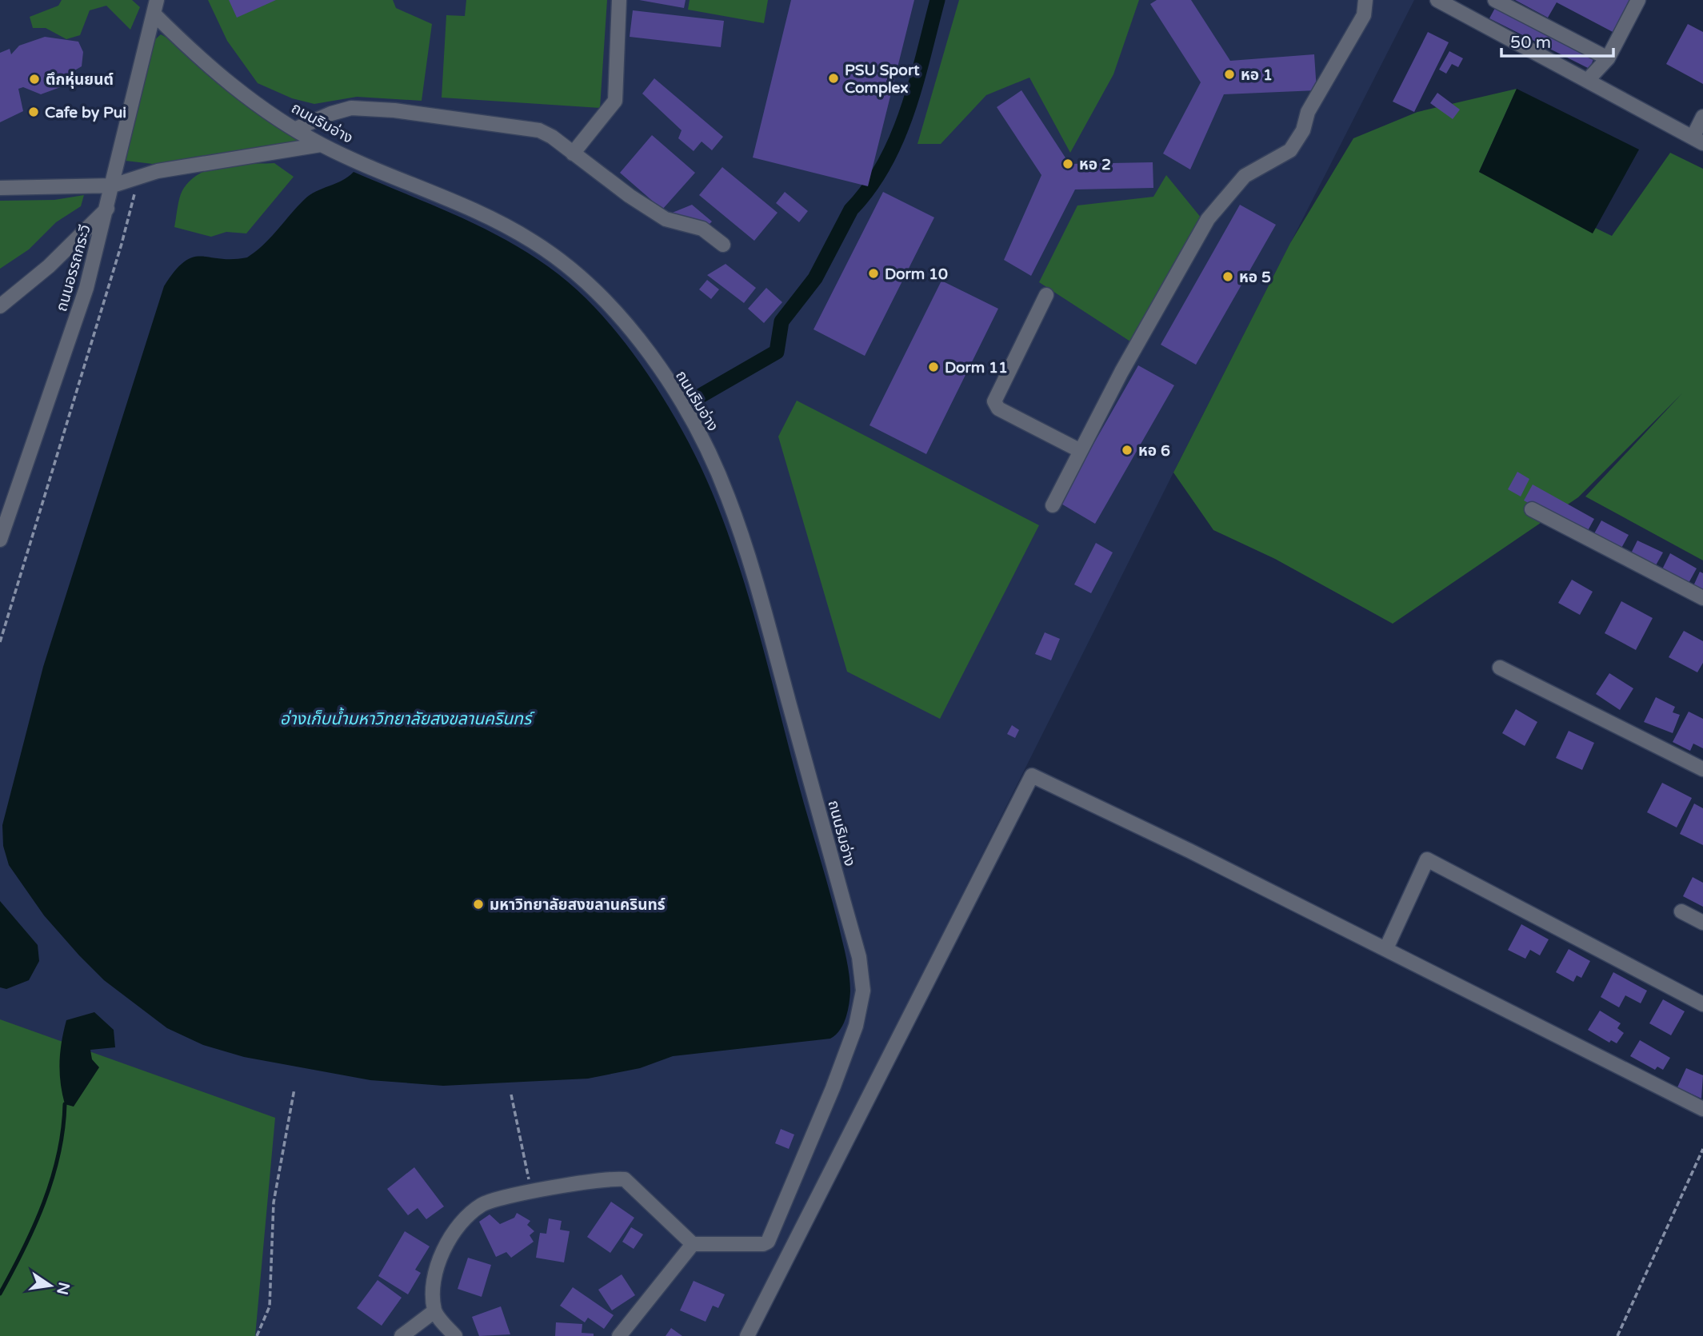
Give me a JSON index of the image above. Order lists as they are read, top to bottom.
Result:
{
  "streets": {
    "street": ["ถนนริมอ่าง", "ถนนอรรถกระวี"]
  },
  "crossings": [
    ["ถนนริมอ่าง", "ถนนอรรถกระวี"]
  ],
  "water": ["อ่างเก็บน้ำมหาวิทยาลัยสงขลานครินทร์"],
  "places": [
    "หอ 1",
    "PSU Sport Complex",
    "ตึกหุ่นยนต์",
    "Cafe by Pui",
    "หอ 2",
    "Dorm 10",
    "หอ 5",
    "Dorm 11",
    "หอ 6",
    "มหาวิทยาลัยสงขลานครินทร์"
  ],
  "scale_bar": "50 m",
  "north": "right"
}
